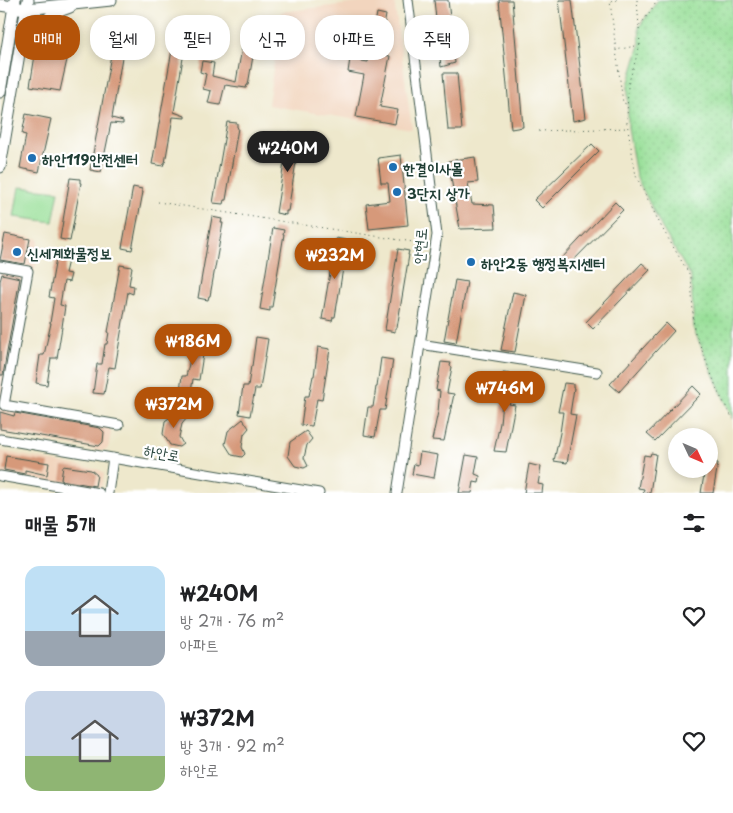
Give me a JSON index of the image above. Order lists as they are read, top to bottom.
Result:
{
  "streets": {
    "street": ["안현로", "하안로"]
  },
  "places": [
    "하안119안전센터",
    "한결이사몰",
    "3단지 상가",
    "신세계화물정보",
    "하안2동 행정복지센터"
  ],
  "north": "bottom right",
  "page": {
    "chip": [
      "매매",
      "월세",
      "필터",
      "신규",
      "아파트",
      "주택"
    ],
    "price": [
      "₩240M",
      "₩232M",
      "₩186M",
      "₩746M",
      "₩372M"
    ],
    "heading": "매물 5개",
    "list": [
      {
        "name": "₩240M",
        "note": "방 2개 · 76 m² · 아파트"
      },
      {
        "name": "₩372M",
        "note": "방 3개 · 92 m² · 하안로"
      }
    ]
  }
}
